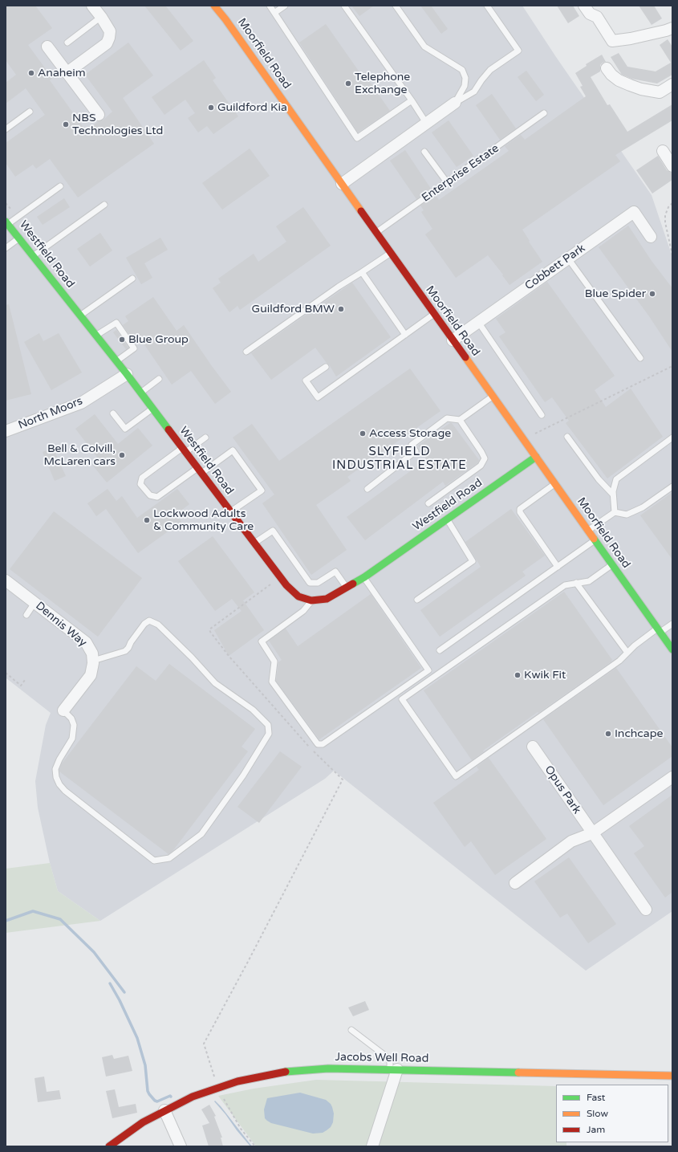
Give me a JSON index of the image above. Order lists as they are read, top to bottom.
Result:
{
  "streets": {
    "street": [
      "Moorfield Road",
      "Westfield Road",
      "Cobbett Park",
      "North Moors",
      "Dennis Way",
      "Opus Park",
      "Jacobs Well Road"
    ],
    "lane": ["Enterprise Estate"]
  },
  "crossings": [
    ["Moorfield Road", "Enterprise Estate"],
    ["Moorfield Road", "Westfield Road"],
    ["Moorfield Road", "Cobbett Park"],
    ["Westfield Road", "North Moors"]
  ],
  "districts": ["SLYFIELD INDUSTRIAL ESTATE"],
  "places": [
    "Anaheim",
    "Telephone Exchange",
    "Guildford Kia",
    "NBS Technologies Ltd",
    "Blue Spider",
    "Guildford BMW",
    "Blue Group",
    "Access Storage",
    "Bell & Colvill, McLaren cars",
    "Lockwood Adults & Community Care",
    "Kwik Fit",
    "Inchcape"
  ],
  "legend": ["Fast", "Slow", "Jam"]
}
